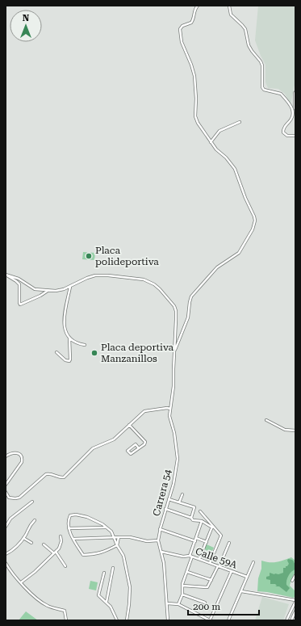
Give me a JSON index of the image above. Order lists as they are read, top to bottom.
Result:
{
  "streets": {
    "street": ["Carrera 54", "Calle 59A"]
  },
  "crossings": [
    ["Carrera 54", "Calle 59A"]
  ],
  "places": ["Placa polideportiva", "Placa deportiva Manzanillos"],
  "scale_bar": "200 m",
  "north": "top"
}
